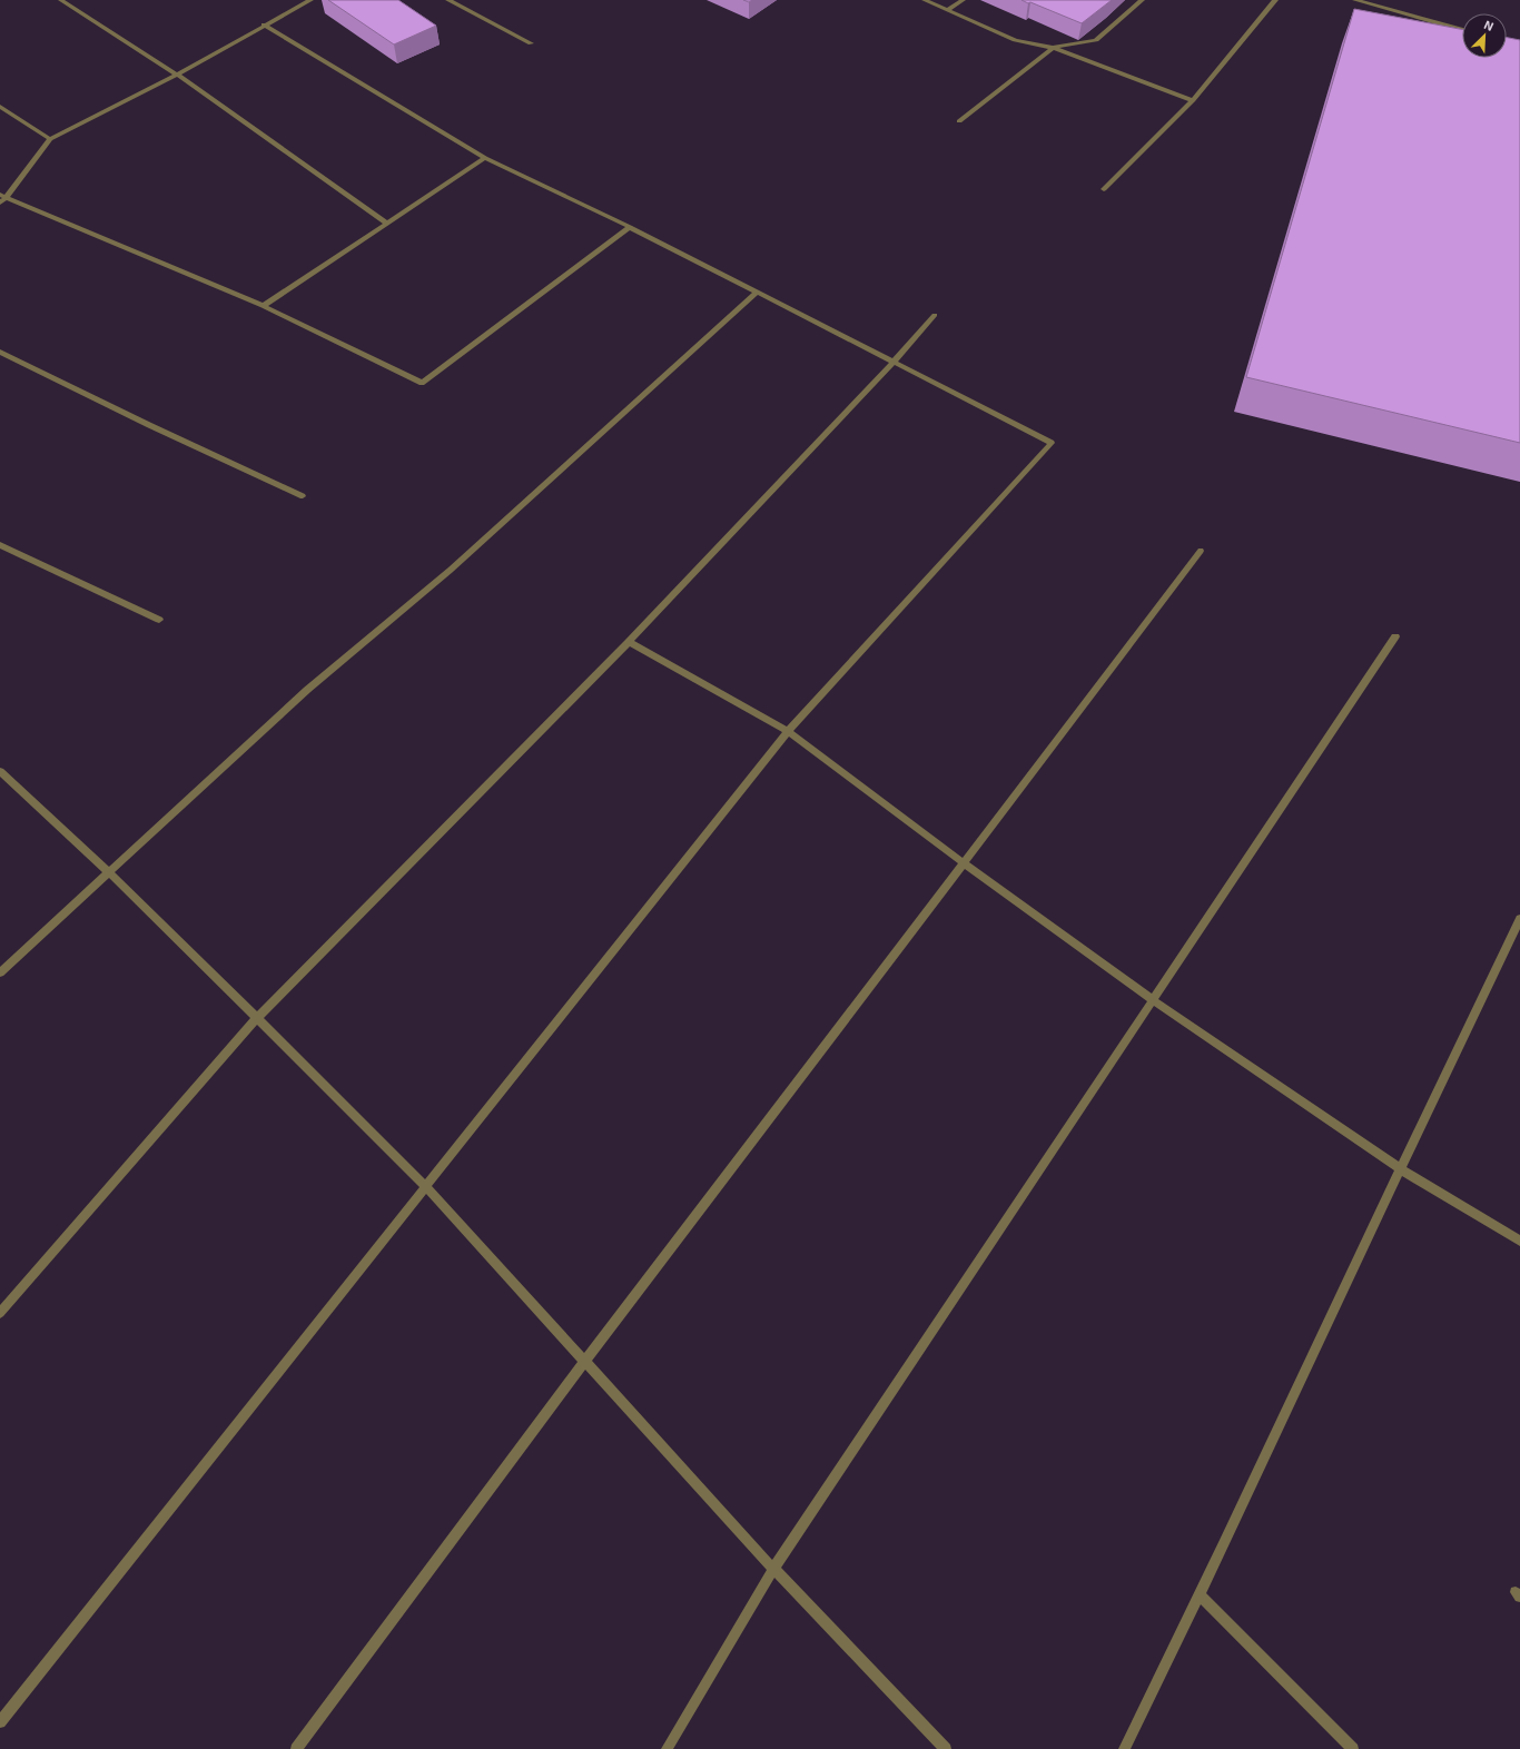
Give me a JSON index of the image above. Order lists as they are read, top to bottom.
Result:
{
  "north": "top right"
}
